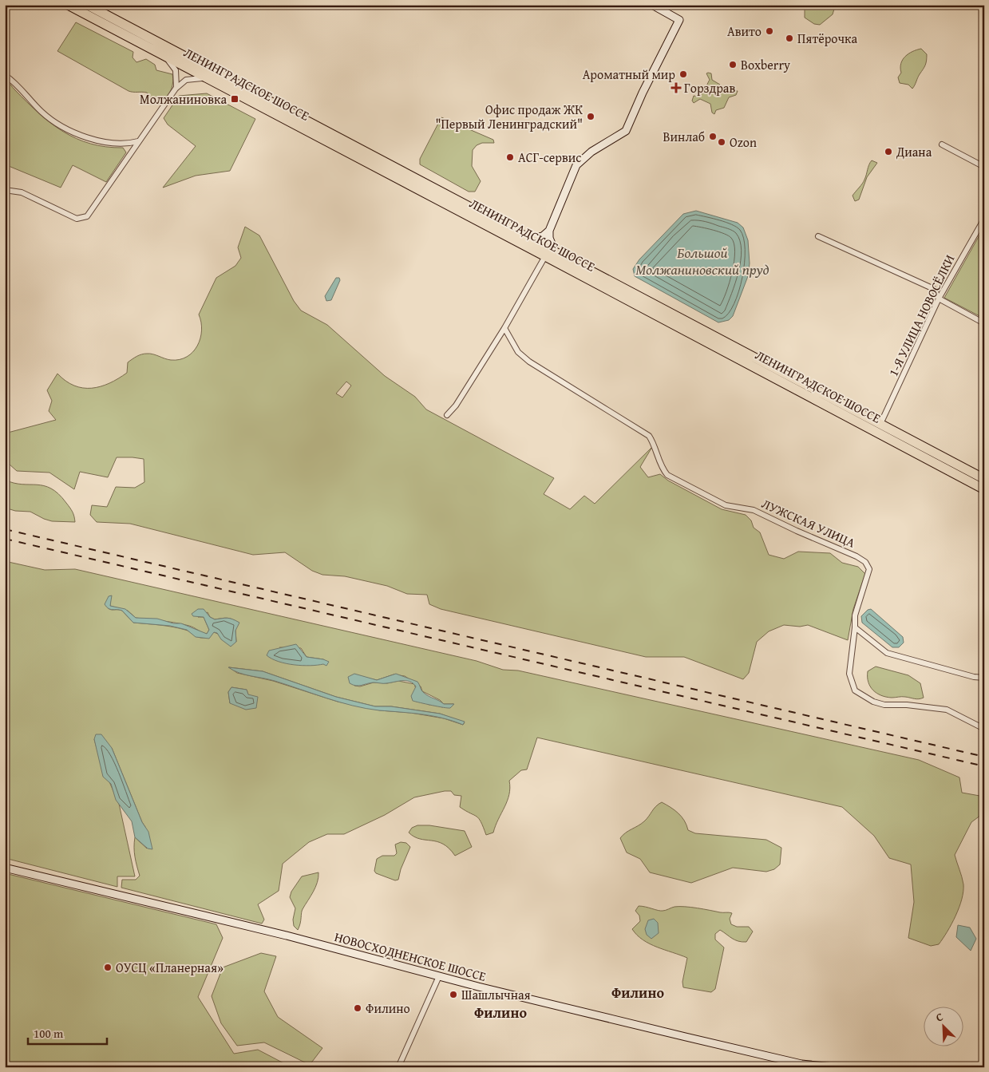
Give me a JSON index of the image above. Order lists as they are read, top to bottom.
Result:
{
  "streets": {
    "highway": ["ЛЕНИНГРАДСКОЕ ШОССЕ"],
    "main road": ["НОВОСХОДНЕНСКОЕ ШОССЕ"],
    "street": ["1-Я УЛИЦА НОВОСЁЛКИ", "ЛУЖСКАЯ УЛИЦА"]
  },
  "crossings": [
    ["ЛЕНИНГРАДСКОЕ ШОССЕ", "1-Я УЛИЦА НОВОСЁЛКИ"]
  ],
  "districts": ["Филино", "Филино"],
  "water": ["Большой Молжаниновский пруд"],
  "places": {
    "other": [
      "Авито",
      "Пятёрочка",
      "Boxberry",
      "Ароматный мир",
      "Офис продаж ЖК \"Первый Ленинградский\"",
      "Винлаб",
      "Ozon",
      "Диана",
      "АСГ-сервис",
      "ОУСЦ «Планерная»",
      "Шашлычная",
      "Филино"
    ],
    "health": ["Горздрав"],
    "transit": ["Молжаниновка"]
  },
  "scale_bar": "100 m",
  "north": "top left"
}
